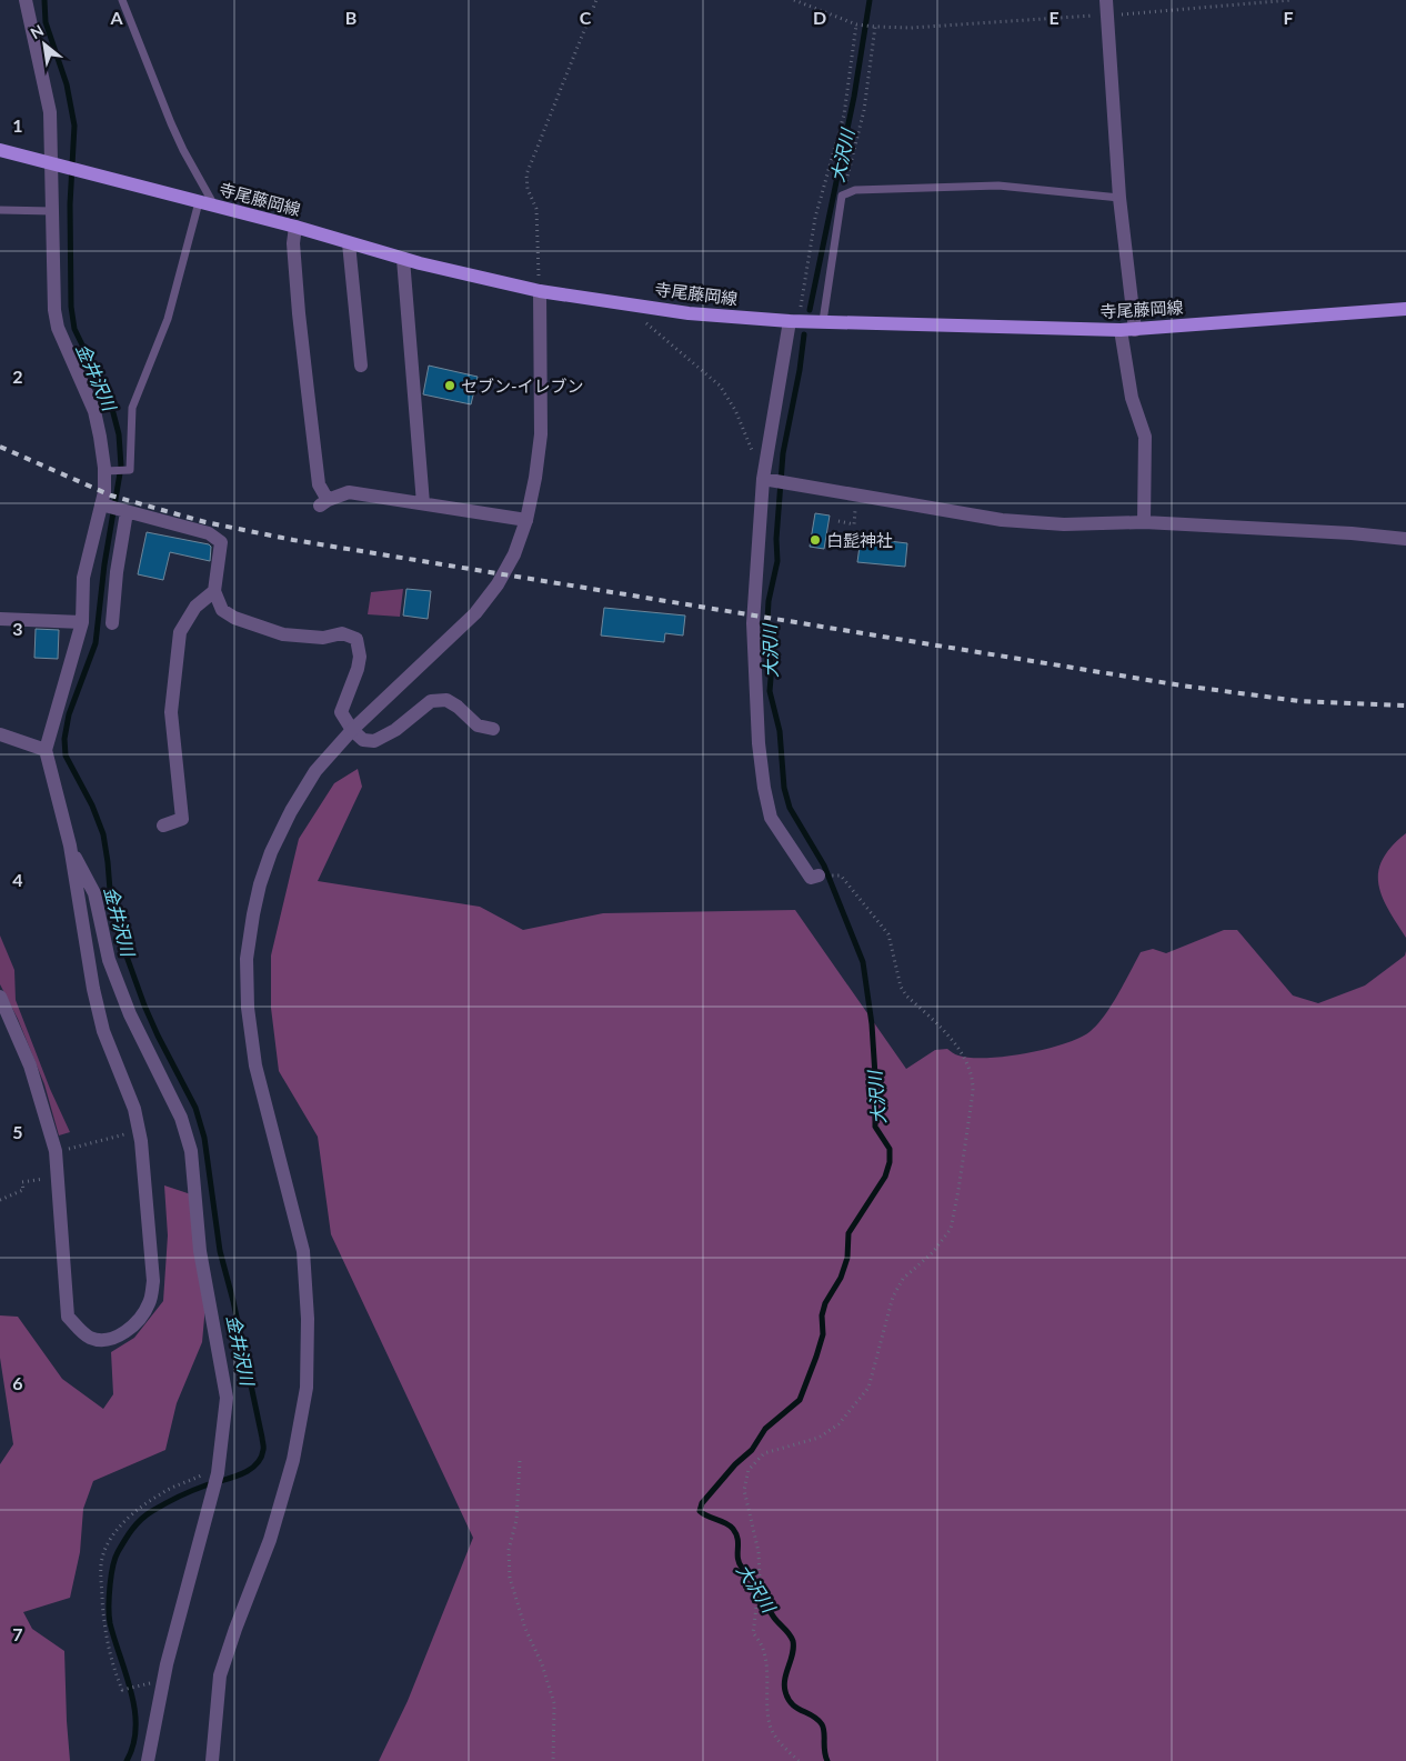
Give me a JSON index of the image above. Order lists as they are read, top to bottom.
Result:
{
  "streets": {
    "main road": ["寺尾藤岡線"]
  },
  "water": ["大沢川", "金井沢川"],
  "places": ["セブン-イレブン", "白髭神社"],
  "north": "top left",
  "grid": {
    "columns": [
      "A",
      "B",
      "C",
      "D",
      "E",
      "F"
    ],
    "rows": [
      "1",
      "2",
      "3",
      "4",
      "5",
      "6",
      "7"
    ]
  }
}
